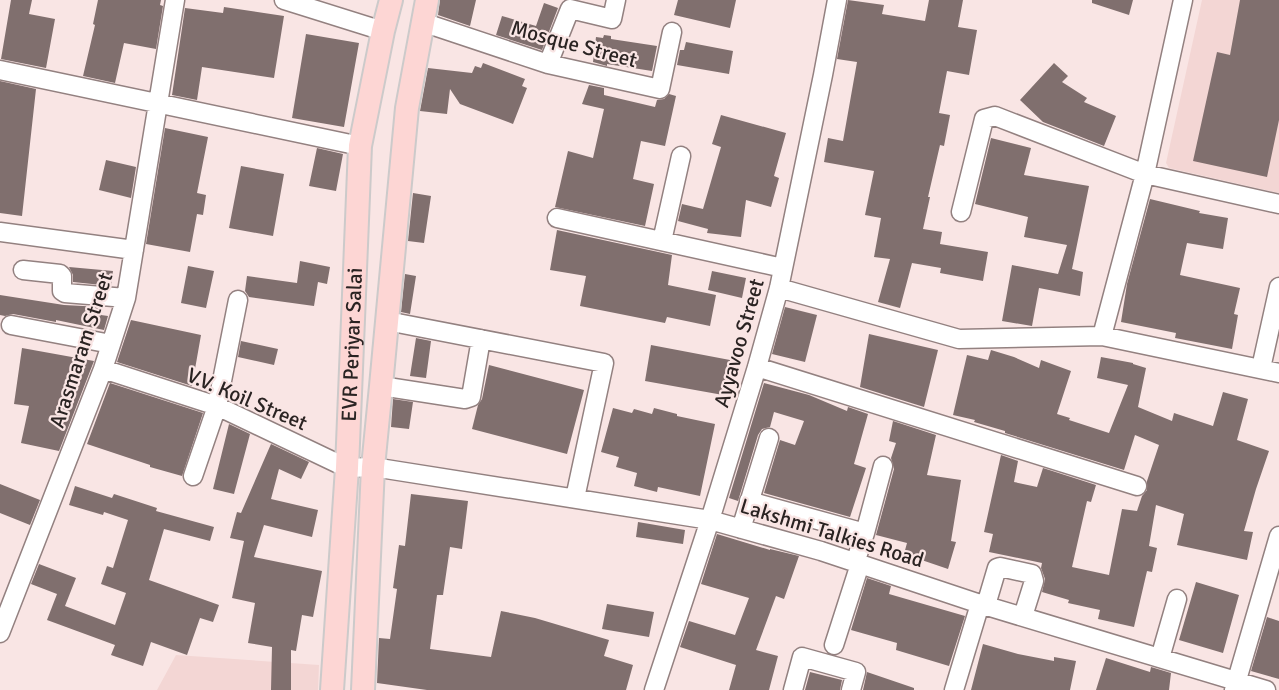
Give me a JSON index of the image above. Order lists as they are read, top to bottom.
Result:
{
  "streets": {
    "main road": ["EVR Periyar Salai"],
    "street": [
      "Mosque Street",
      "Ayyavoo Street",
      "Arasmaram Street",
      "V.V. Koil Street",
      "Lakshmi Talkies Road"
    ]
  },
  "crossings": [
    ["Mosque Street", "EVR Periyar Salai"],
    ["Ayyavoo Street", "Lakshmi Talkies Road"],
    ["EVR Periyar Salai", "V.V. Koil Street"],
    ["EVR Periyar Salai", "Lakshmi Talkies Road"],
    ["Arasmaram Street", "V.V. Koil Street"],
    ["V.V. Koil Street", "Lakshmi Talkies Road"]
  ]
}
